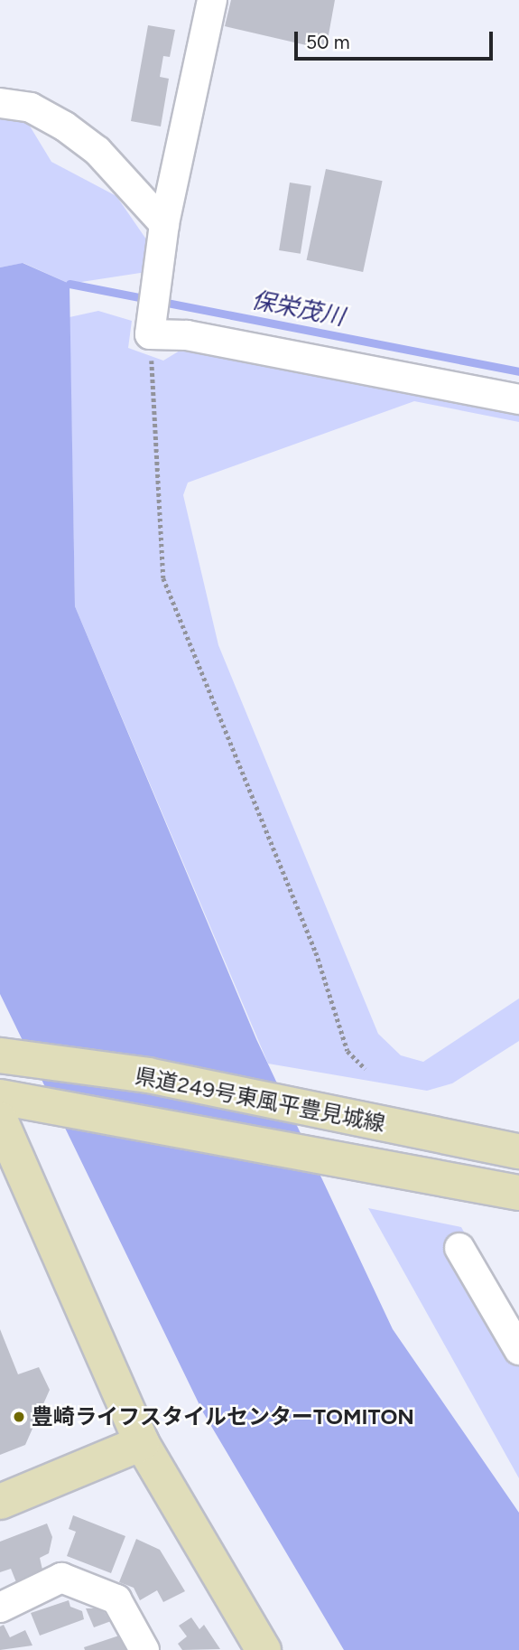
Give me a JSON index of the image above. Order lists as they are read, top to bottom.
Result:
{
  "streets": {
    "main road": ["県道249号東風平豊見城線"]
  },
  "water": ["保栄茂川"],
  "places": ["豊崎ライフスタイルセンターTOMITON"],
  "scale_bar": "50 m"
}
